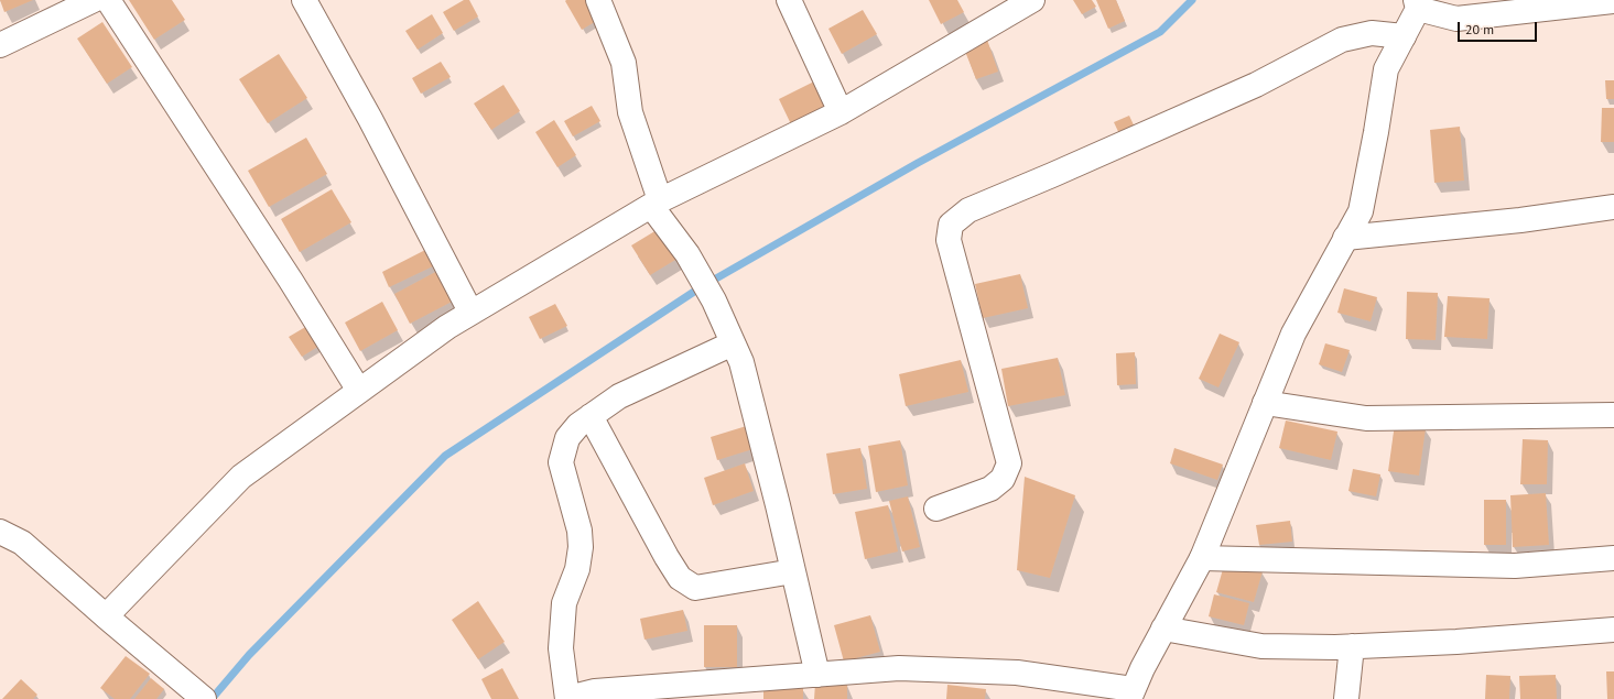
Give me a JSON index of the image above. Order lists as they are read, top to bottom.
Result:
{
  "scale_bar": "20 m"
}
